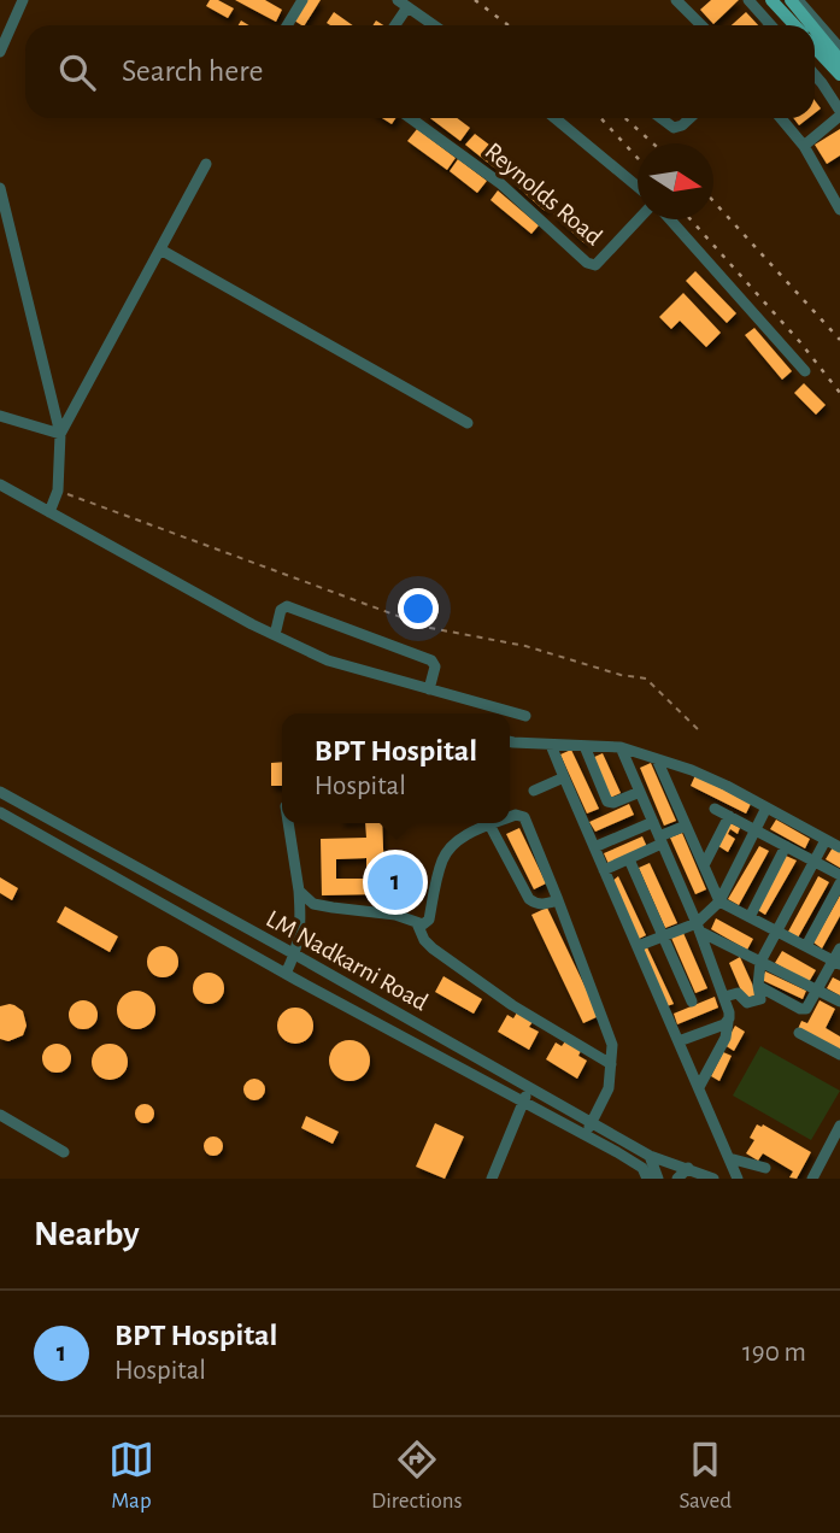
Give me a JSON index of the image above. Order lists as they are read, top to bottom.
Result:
{
  "streets": {
    "street": ["Reynolds Road", "LM Nadkarni Road"]
  },
  "north": "right",
  "page": {
    "search": "Search here",
    "popup": ["BPT Hospital", "Hospital"],
    "pins": "1",
    "heading": "Nearby",
    "list": [
      {
        "mark": "1",
        "name": "BPT Hospital",
        "note": "Hospital",
        "value": "190 m"
      }
    ],
    "nav": ["Map", "Directions", "Saved"]
  }
}
